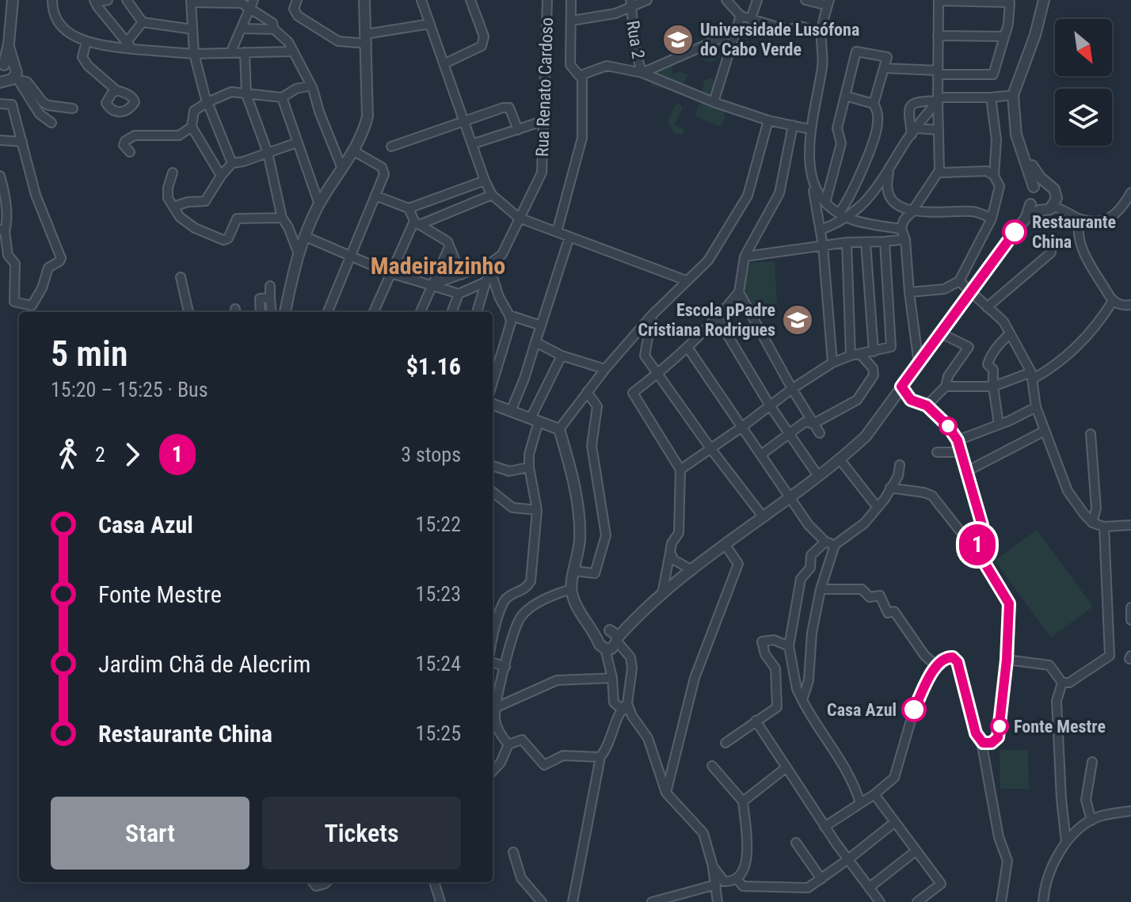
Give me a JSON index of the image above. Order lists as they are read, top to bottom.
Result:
{
  "streets": {
    "street": ["Rua 2", "Rua Renato Cardoso"]
  },
  "districts": ["Madeiralzinho"],
  "places": {
    "school or university": ["Universidade Lusófona do Cabo Verde", "Escola pPadre Cristiana Rodrigues"],
    "other": ["Restaurante China", "Casa Azul", "Fonte Mestre"]
  },
  "lines": ["bus line 1"],
  "north": "bottom right",
  "page": {
    "on_map": "1",
    "heading": ["5 min", "15:20 – 15:25 · Bus", "$1.16"],
    "legs": ["2", "1", "3 stops"],
    "list": [
      {
        "name": "Casa Azul",
        "value": "15:22"
      },
      {
        "name": "Fonte Mestre",
        "value": "15:23"
      },
      {
        "name": "Jardim Chã de Alecrim",
        "value": "15:24"
      },
      {
        "name": "Restaurante China",
        "value": "15:25"
      }
    ],
    "buttons": ["Start", "Tickets"]
  }
}
